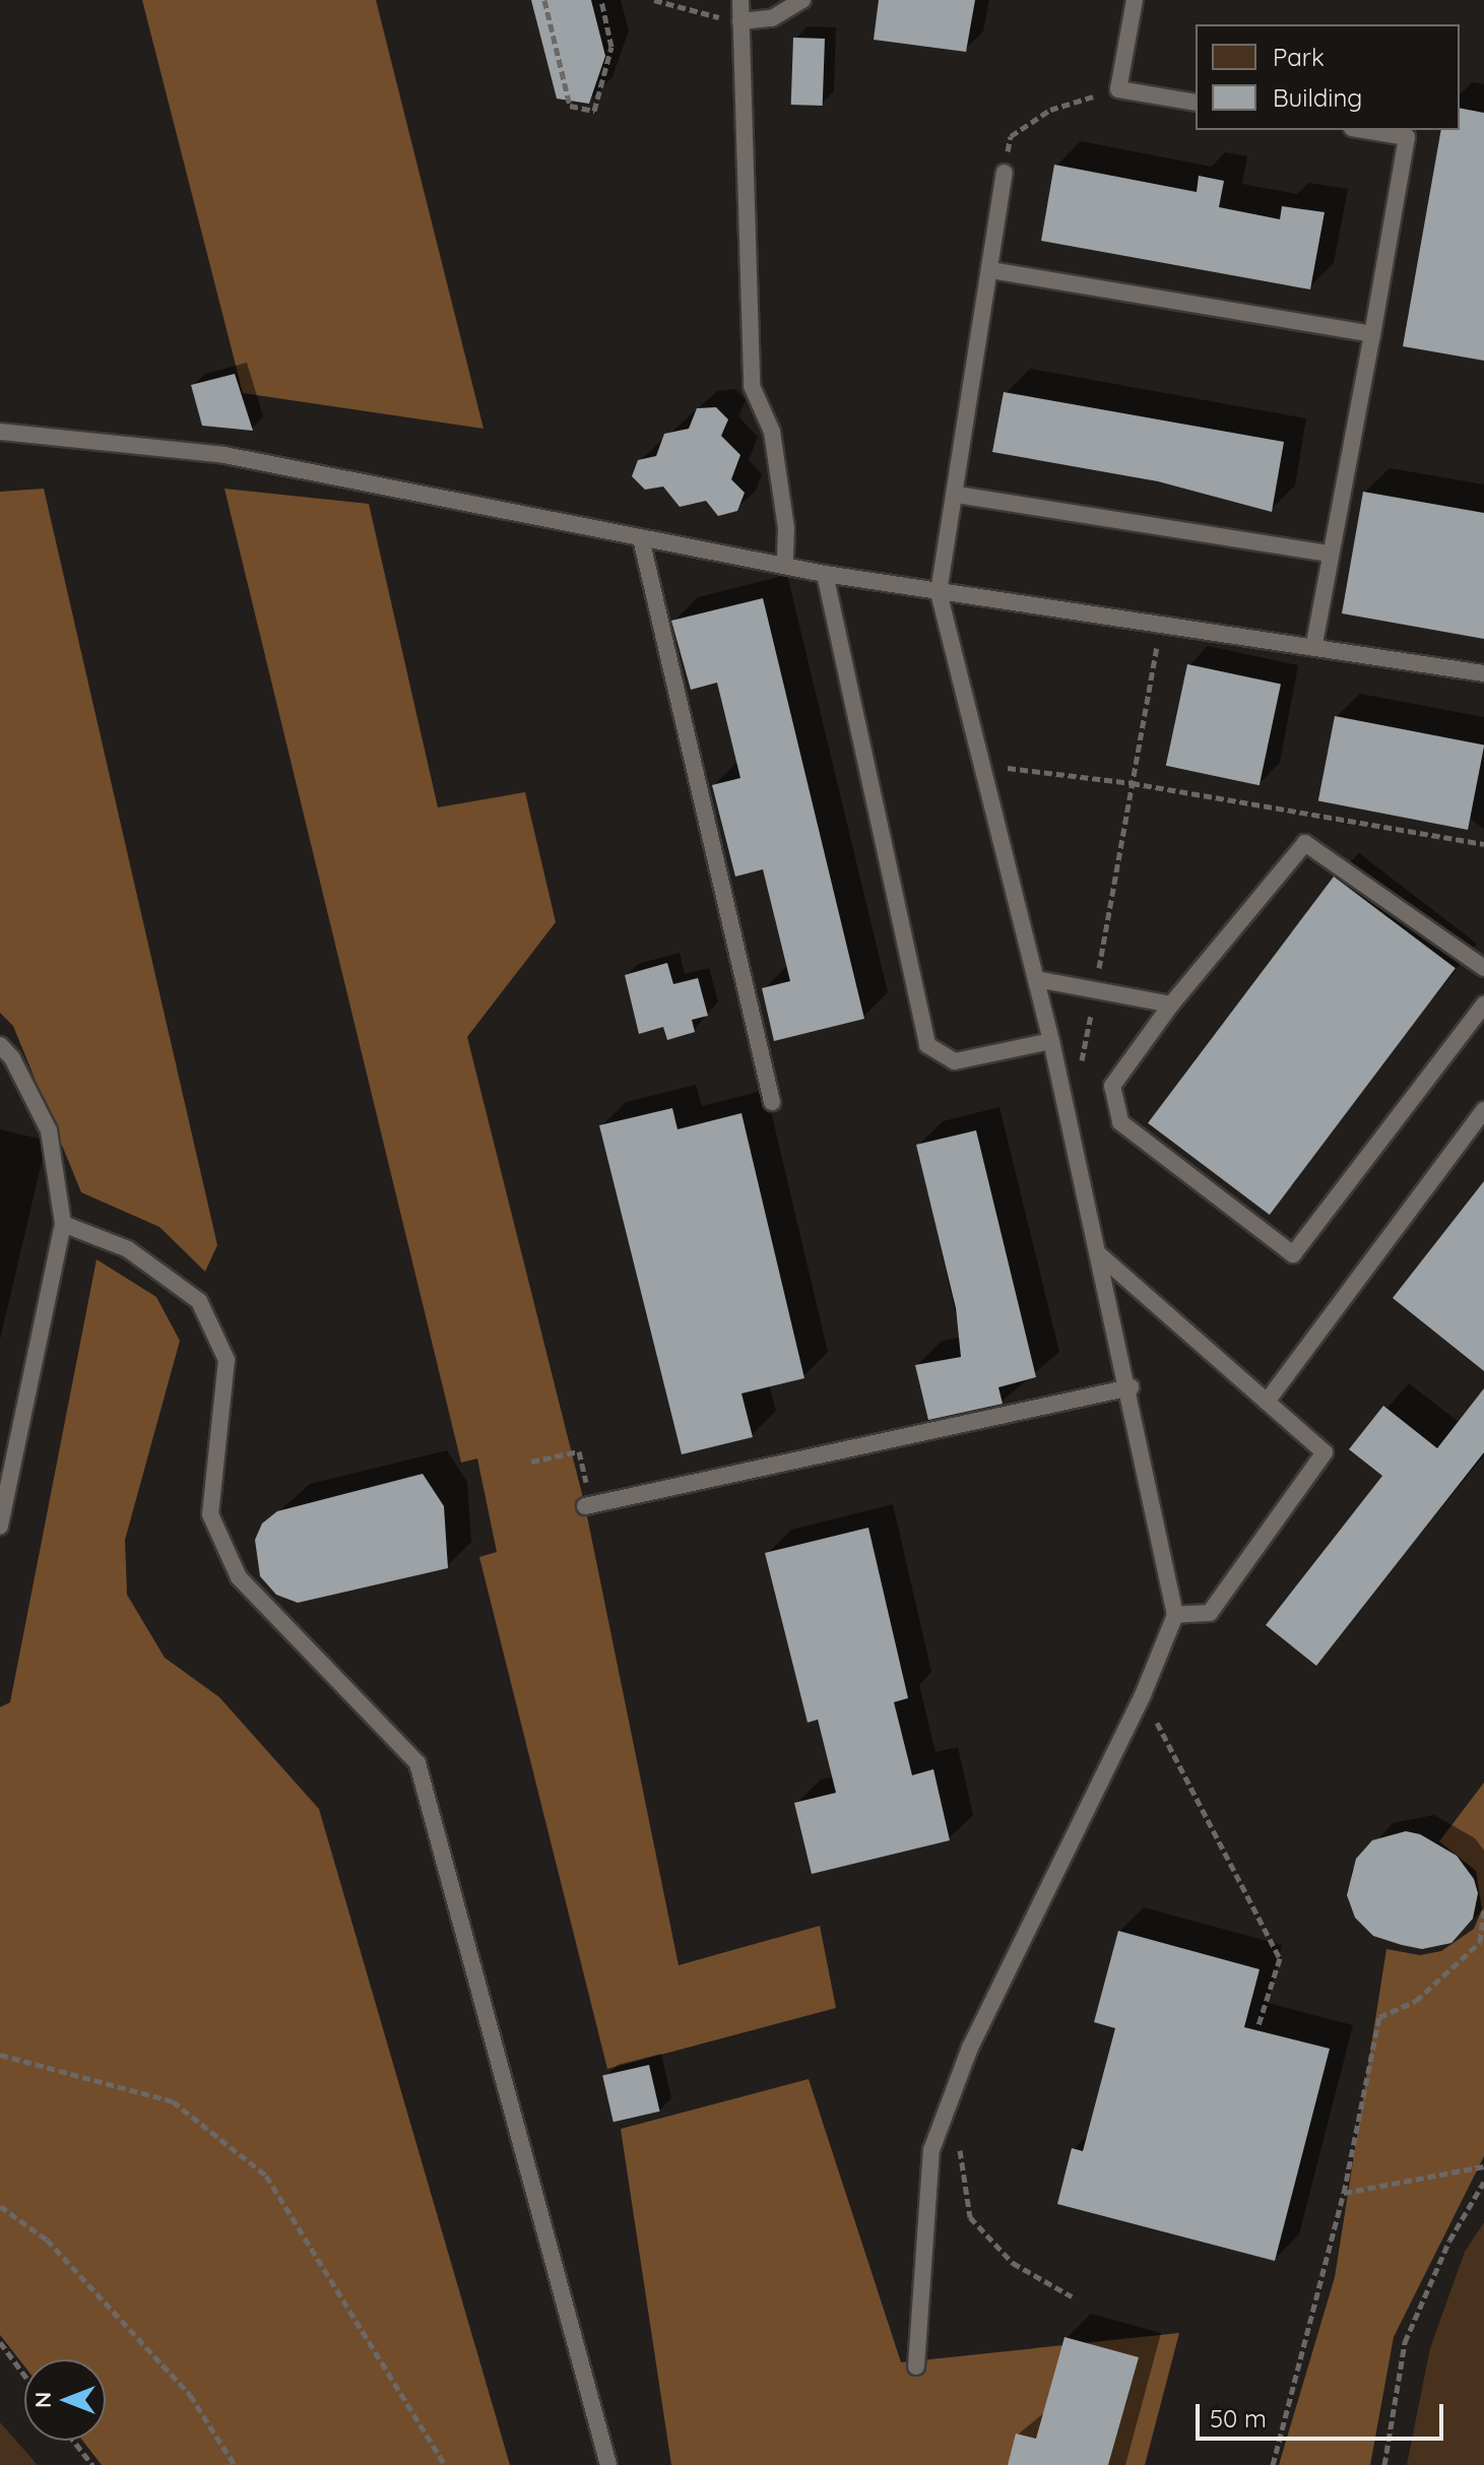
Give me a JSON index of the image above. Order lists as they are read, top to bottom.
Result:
{
  "legend": ["Park", "Building"],
  "scale_bar": "50 m",
  "north": "left"
}
